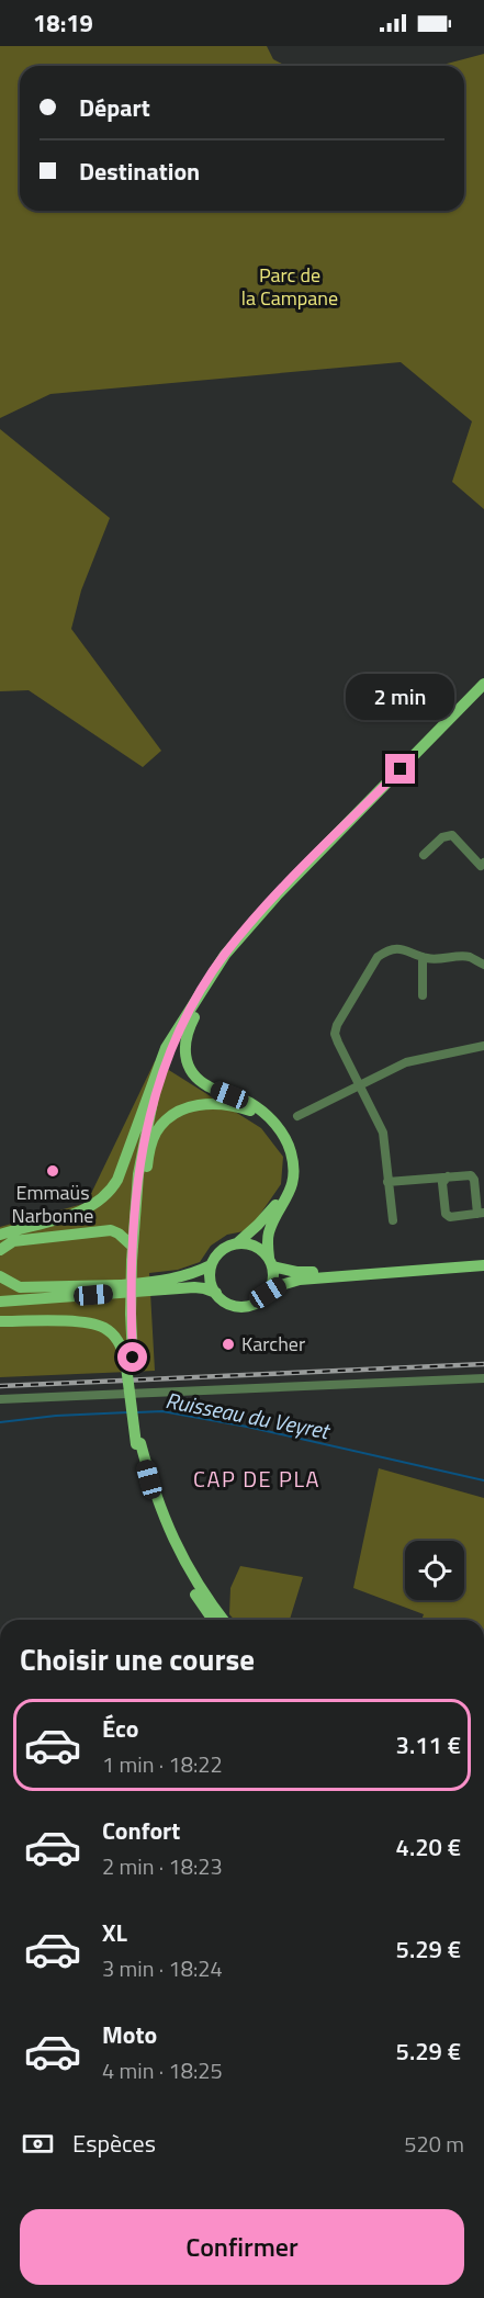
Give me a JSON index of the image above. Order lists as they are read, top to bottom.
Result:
{
  "districts": ["CAP DE PLA"],
  "water": ["Ruisseau du Veyret"],
  "parks": ["Parc de la Campane"],
  "places": ["Emmaüs Narbonne", "Karcher"],
  "page": {
    "status": "18:19",
    "banner": ["Départ", "Destination"],
    "bubble": "2 min",
    "heading": "Choisir une course",
    "list": [
      {
        "name": "Éco",
        "note": "1 min · 18:22",
        "value": "3.11 €"
      },
      {
        "name": "Confort",
        "note": "2 min · 18:23",
        "value": "4.20 €"
      },
      {
        "name": "XL",
        "note": "3 min · 18:24",
        "value": "5.29 €"
      },
      {
        "name": "Moto",
        "note": "4 min · 18:25",
        "value": "5.29 €"
      }
    ],
    "pay": ["Espèces", "520 m"],
    "buttons": "Confirmer"
  }
}
